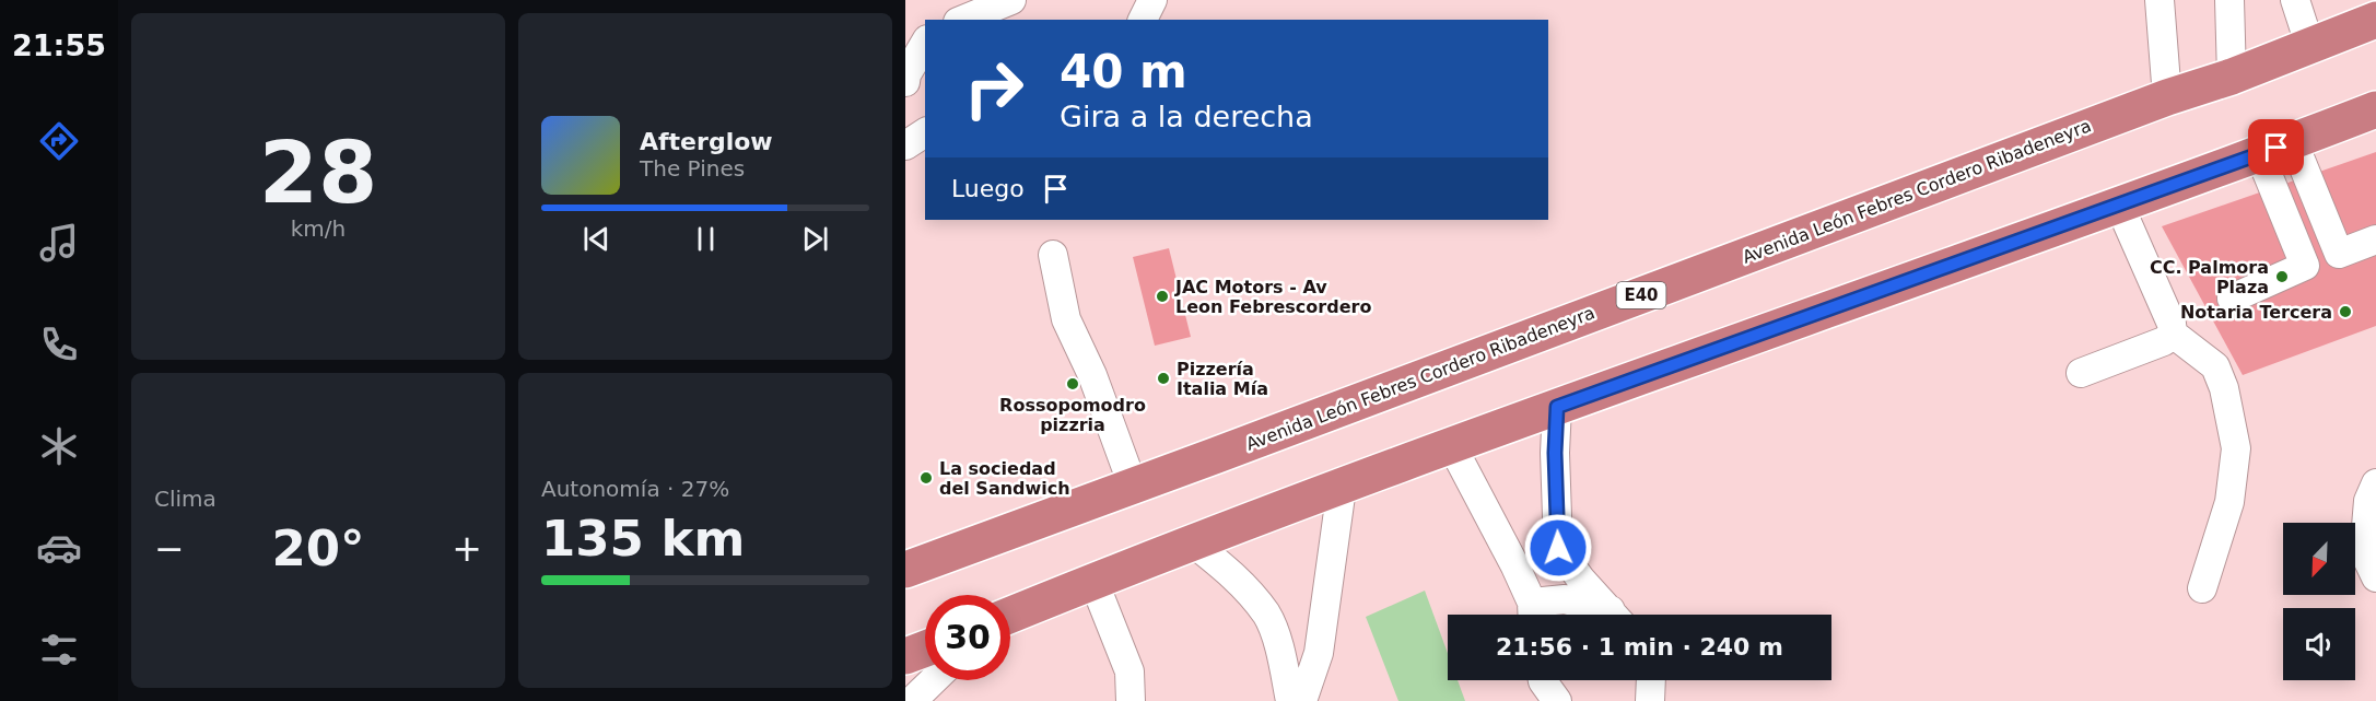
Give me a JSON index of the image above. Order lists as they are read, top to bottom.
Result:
{
  "streets": {
    "highway": ["Avenida León Febres Cordero Ribadeneyra", "E40"]
  },
  "places": [
    "CC. Palmora Plaza",
    "JAC Motors - Av Leon Febrescordero",
    "Notaria Tercera",
    "Pizzería Italia Mía",
    "Rossopomodro pizzria",
    "La sociedad del Sandwich"
  ],
  "north": "bottom left",
  "page": {
    "tabs": "21:55",
    "tile": [
      ["28", "km/h"],
      "Clima",
      ["Autonomía · 27%", "135 km"]
    ],
    "turn": ["40 m", "Gira a la derecha"],
    "song": ["Afterglow", "The Pines"],
    "then": "Luego",
    "heat": ["−", "20°", "+"],
    "limit": "30",
    "trip": "21:56 · 1 min · 240 m"
  }
}
